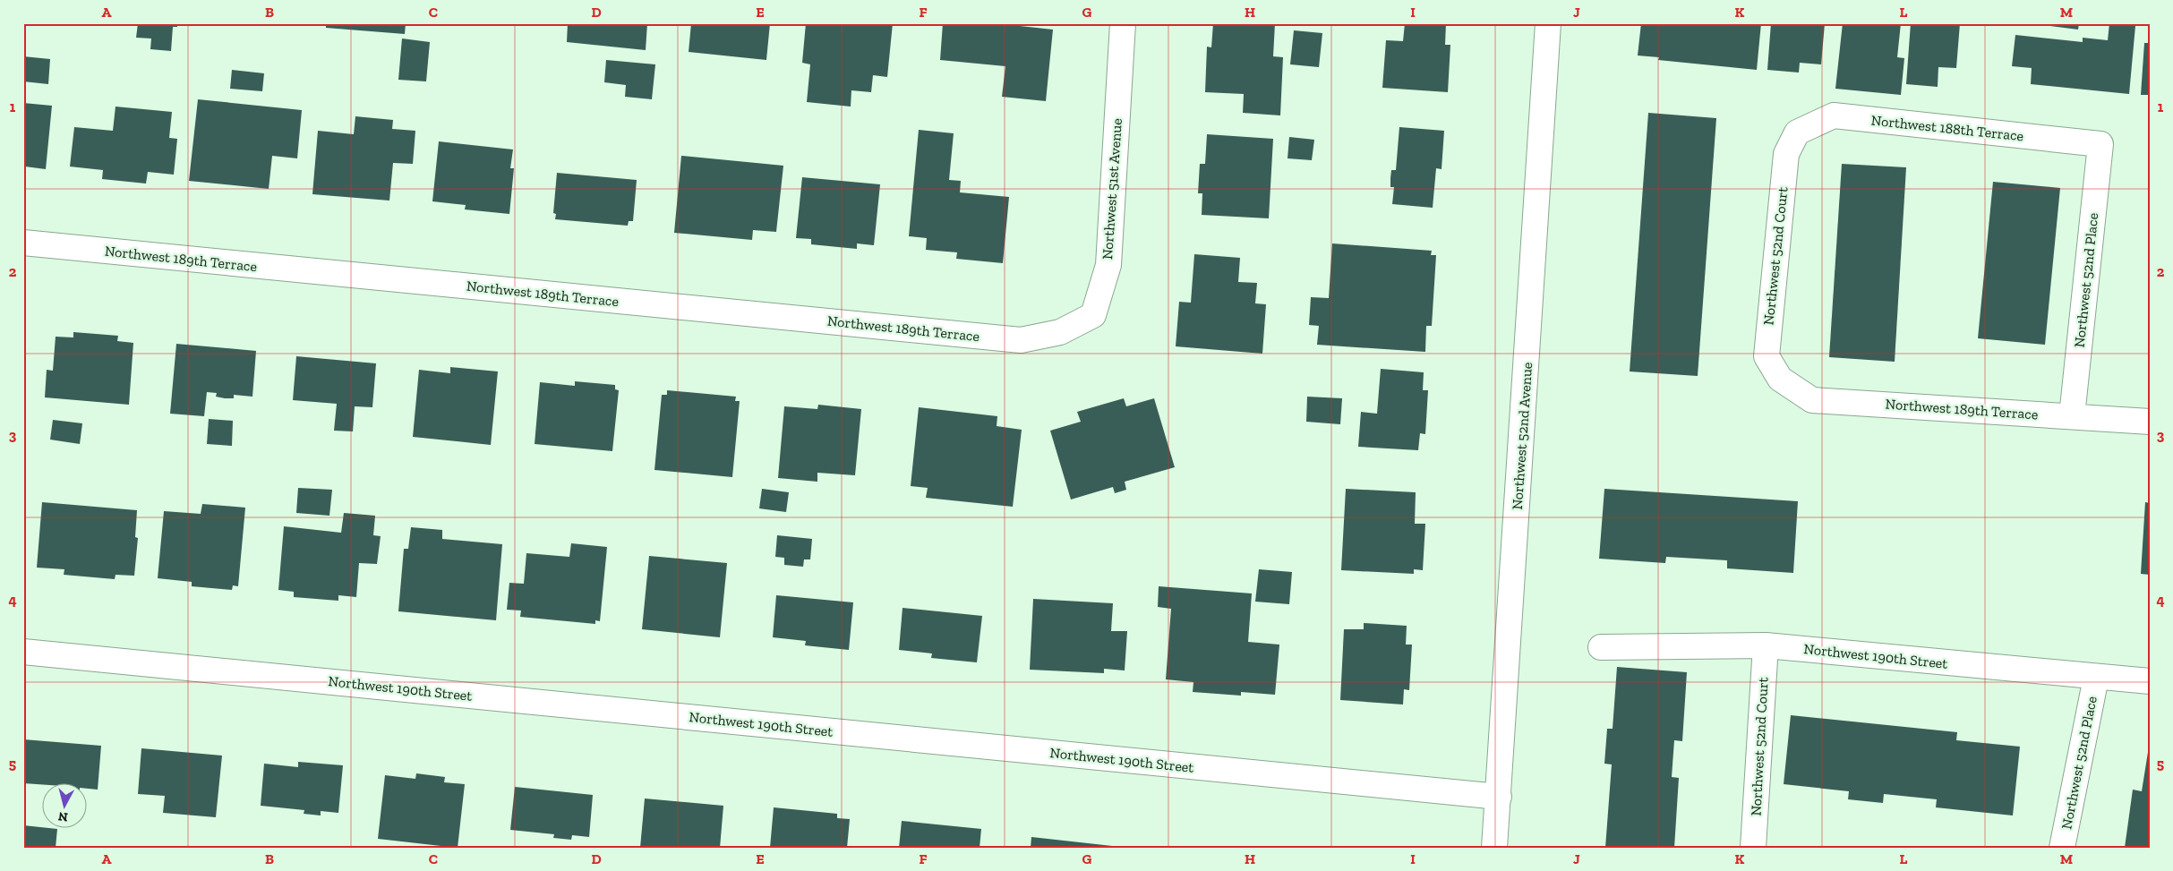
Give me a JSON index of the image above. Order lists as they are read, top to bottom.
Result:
{
  "streets": {
    "street": [
      "Northwest 188th Terrace",
      "Northwest 51st Avenue",
      "Northwest 52nd Court",
      "Northwest 189th Terrace",
      "Northwest 52nd Place",
      "Northwest 52nd Avenue",
      "Northwest 190th Street"
    ]
  },
  "crossings": [
    ["Northwest 188th Terrace", "Northwest 52nd Court"],
    ["Northwest 188th Terrace", "Northwest 52nd Place"],
    ["Northwest 51st Avenue", "Northwest 189th Terrace"],
    ["Northwest 52nd Court", "Northwest 189th Terrace"],
    ["Northwest 52nd Court", "Northwest 190th Street"],
    ["Northwest 189th Terrace", "Northwest 52nd Place"],
    ["Northwest 52nd Place", "Northwest 190th Street"],
    ["Northwest 52nd Avenue", "Northwest 190th Street"]
  ],
  "north": "bottom",
  "grid": {
    "columns": [
      "A",
      "B",
      "C",
      "D",
      "E",
      "F",
      "G",
      "H",
      "I",
      "J",
      "K",
      "L",
      "M"
    ],
    "rows": [
      "1",
      "2",
      "3",
      "4",
      "5"
    ]
  }
}
